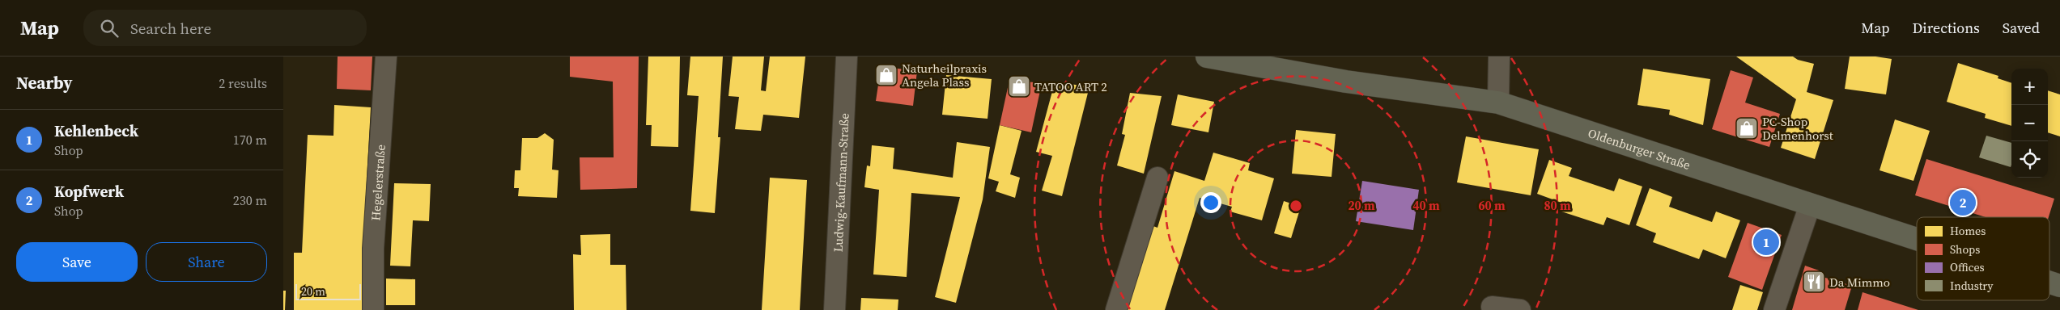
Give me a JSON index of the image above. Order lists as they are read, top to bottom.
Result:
{
  "streets": {
    "main road": ["Oldenburger Straße"],
    "street": ["Hegelerstraße", "Ludwig-Kaufmann-Straße"]
  },
  "places": {
    "shop": ["Naturheilpraxis Angela Plass", "TATOO ART 2", "PC-Shop Delmenhorst"],
    "restaurant": ["Da Mimmo"]
  },
  "legend": [
    "Homes",
    "Shops",
    "Offices",
    "Industry"
  ],
  "scale_bar": "20 m",
  "page": {
    "header": "Map",
    "search": "Search here",
    "nav": ["Map", "Directions", "Saved"],
    "heading": ["Nearby", "2 results"],
    "map_buttons": ["+", "−"],
    "list": [
      {
        "mark": "1",
        "name": "Kehlenbeck",
        "note": "Shop",
        "value": "170 m"
      },
      {
        "mark": "2",
        "name": "Kopfwerk",
        "note": "Shop",
        "value": "230 m"
      }
    ],
    "pins": ["2", "1"],
    "buttons": ["Save", "Share"],
    "scale": "20 m"
  },
  "rings": [
    "20 m",
    "40 m",
    "60 m",
    "80 m"
  ]
}
